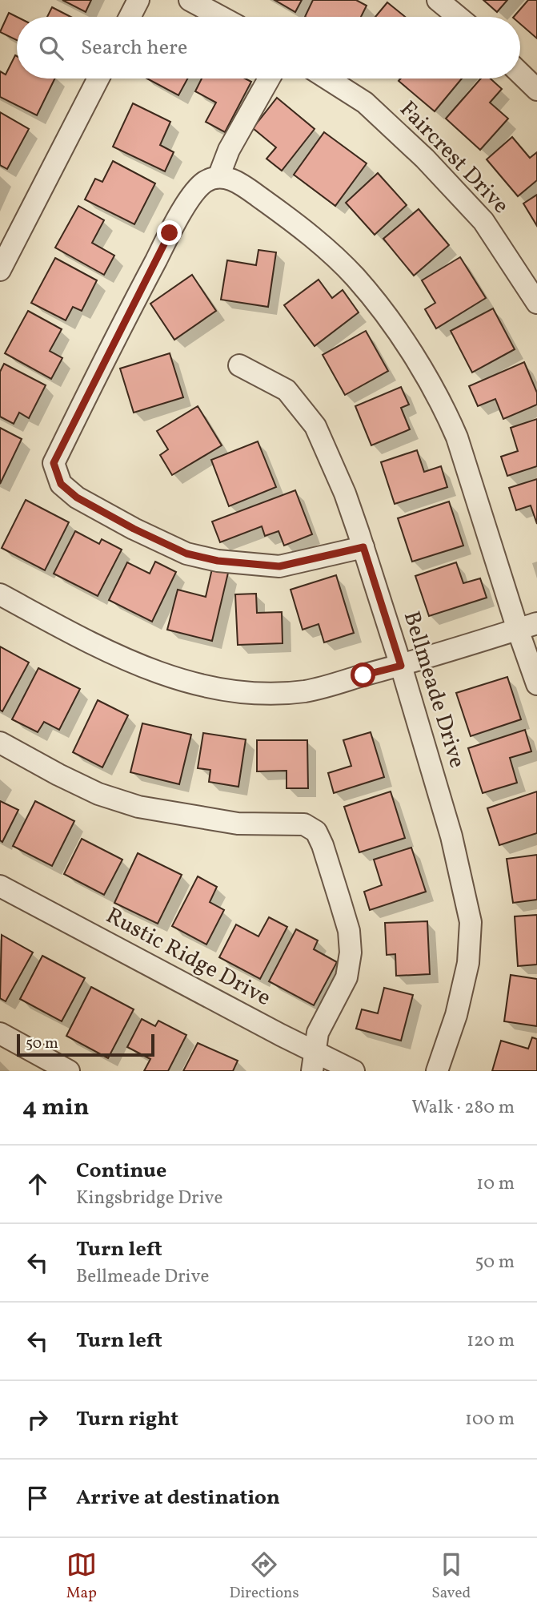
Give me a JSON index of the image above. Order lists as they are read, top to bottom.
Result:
{
  "streets": {
    "street": ["Faircrest Drive", "Bellmeade Drive", "Rustic Ridge Drive"]
  },
  "scale_bar": "50 m",
  "page": {
    "search": "Search here",
    "scale": "50 m",
    "heading": ["4 min", "Walk · 280 m"],
    "list": [
      ["Continue", "Kingsbridge Drive", "10 m"],
      ["Turn left", "Bellmeade Drive", "50 m"],
      ["Turn left", "120 m"],
      ["Turn right", "100 m"],
      "Arrive at destination"
    ],
    "nav": ["Map", "Directions", "Saved"]
  }
}
